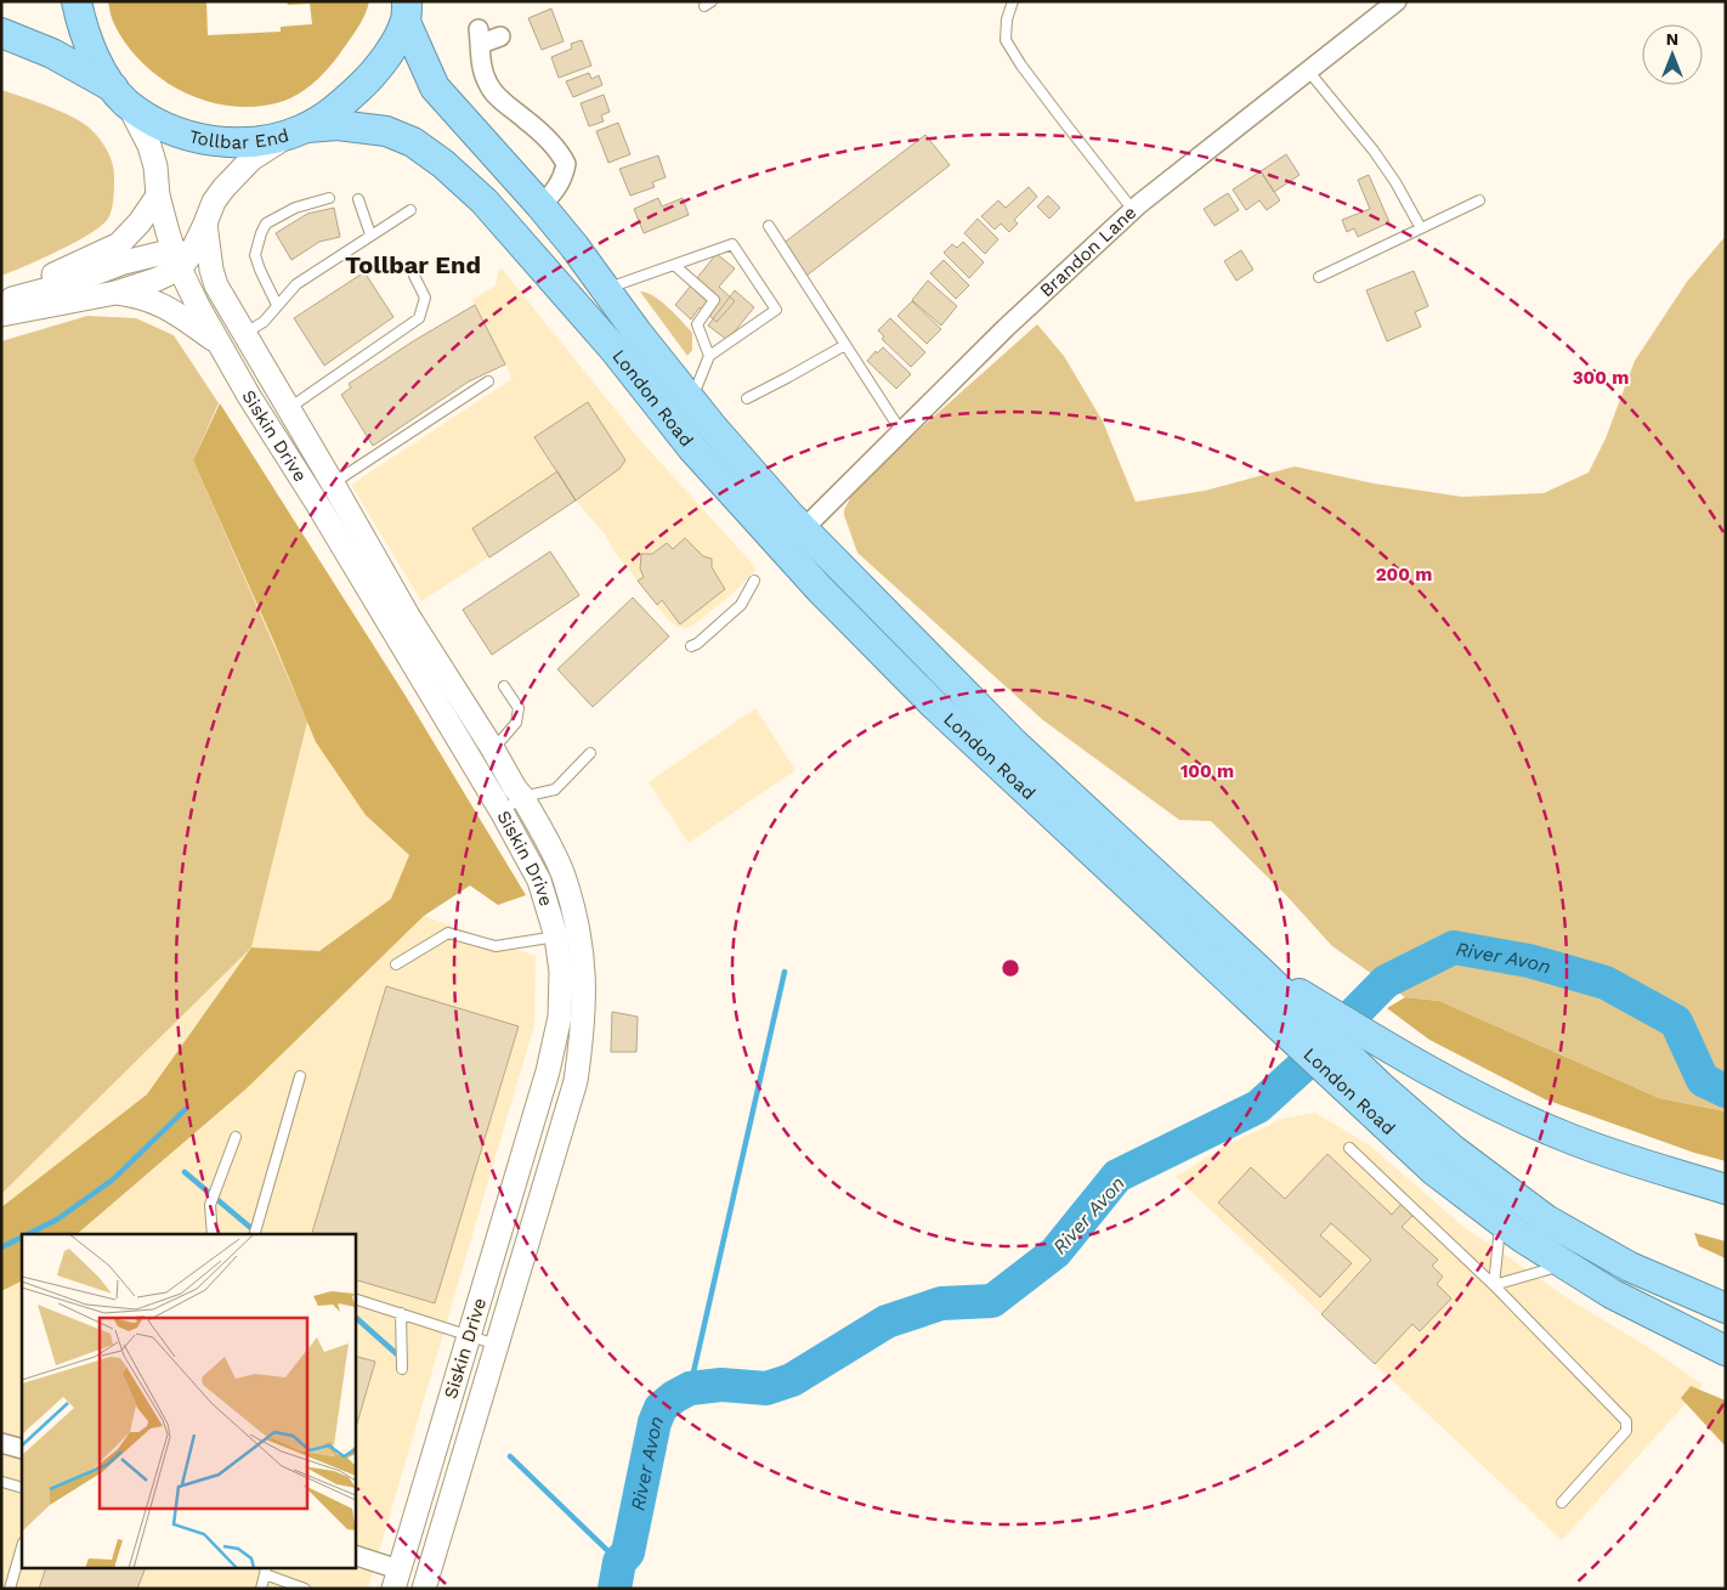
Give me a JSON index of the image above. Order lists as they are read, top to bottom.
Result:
{
  "streets": {
    "highway": ["Tollbar End", "London Road"],
    "street": ["Brandon Lane", "Siskin Drive"]
  },
  "crossings": [
    ["Tollbar End", "London Road"],
    ["Tollbar End", "Siskin Drive"],
    ["Brandon Lane", "London Road"]
  ],
  "districts": ["Tollbar End"],
  "water": ["River Avon"],
  "north": "top",
  "rings": ["300 m", "200 m", "100 m"]
}
